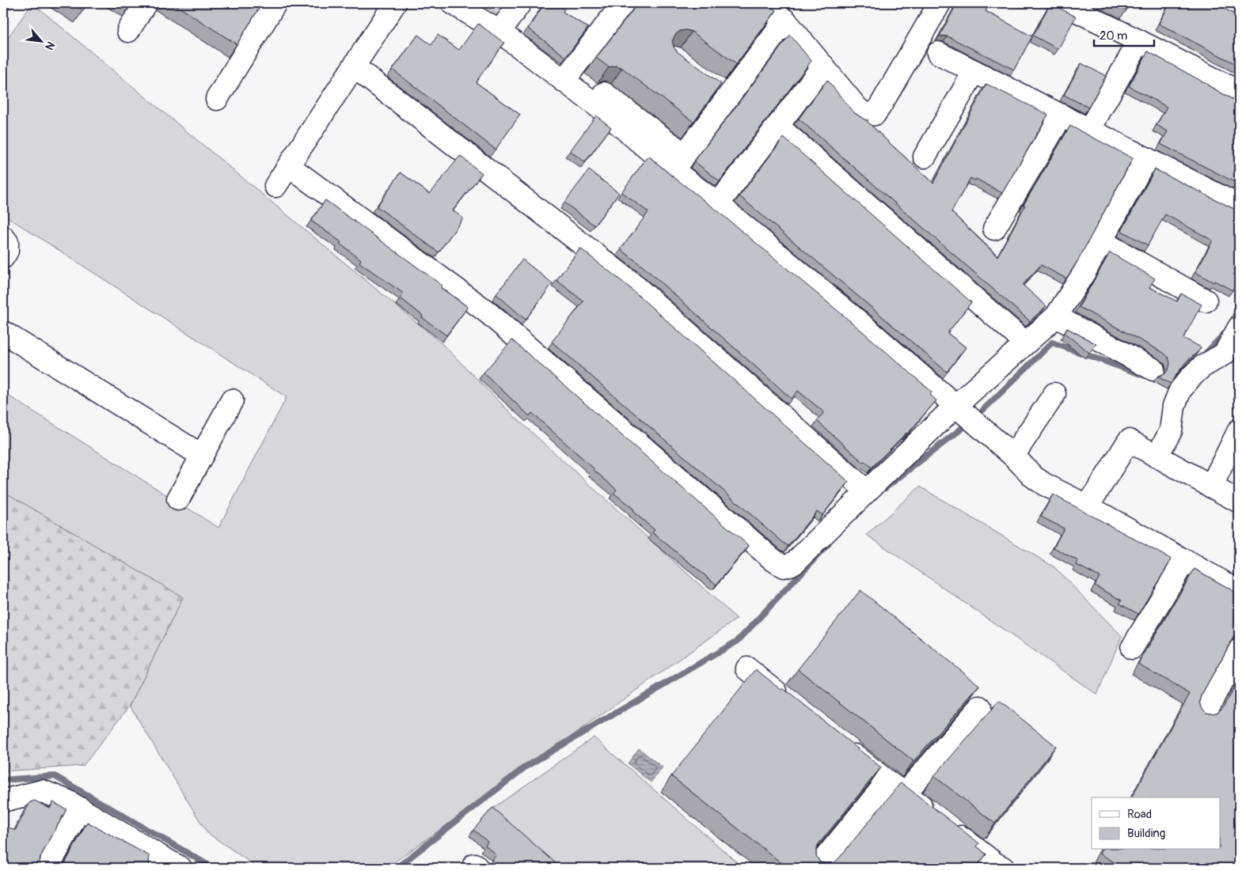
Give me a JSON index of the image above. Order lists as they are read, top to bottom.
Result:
{
  "legend": ["Road", "Building"],
  "scale_bar": "20 m",
  "north": "bottom right"
}
